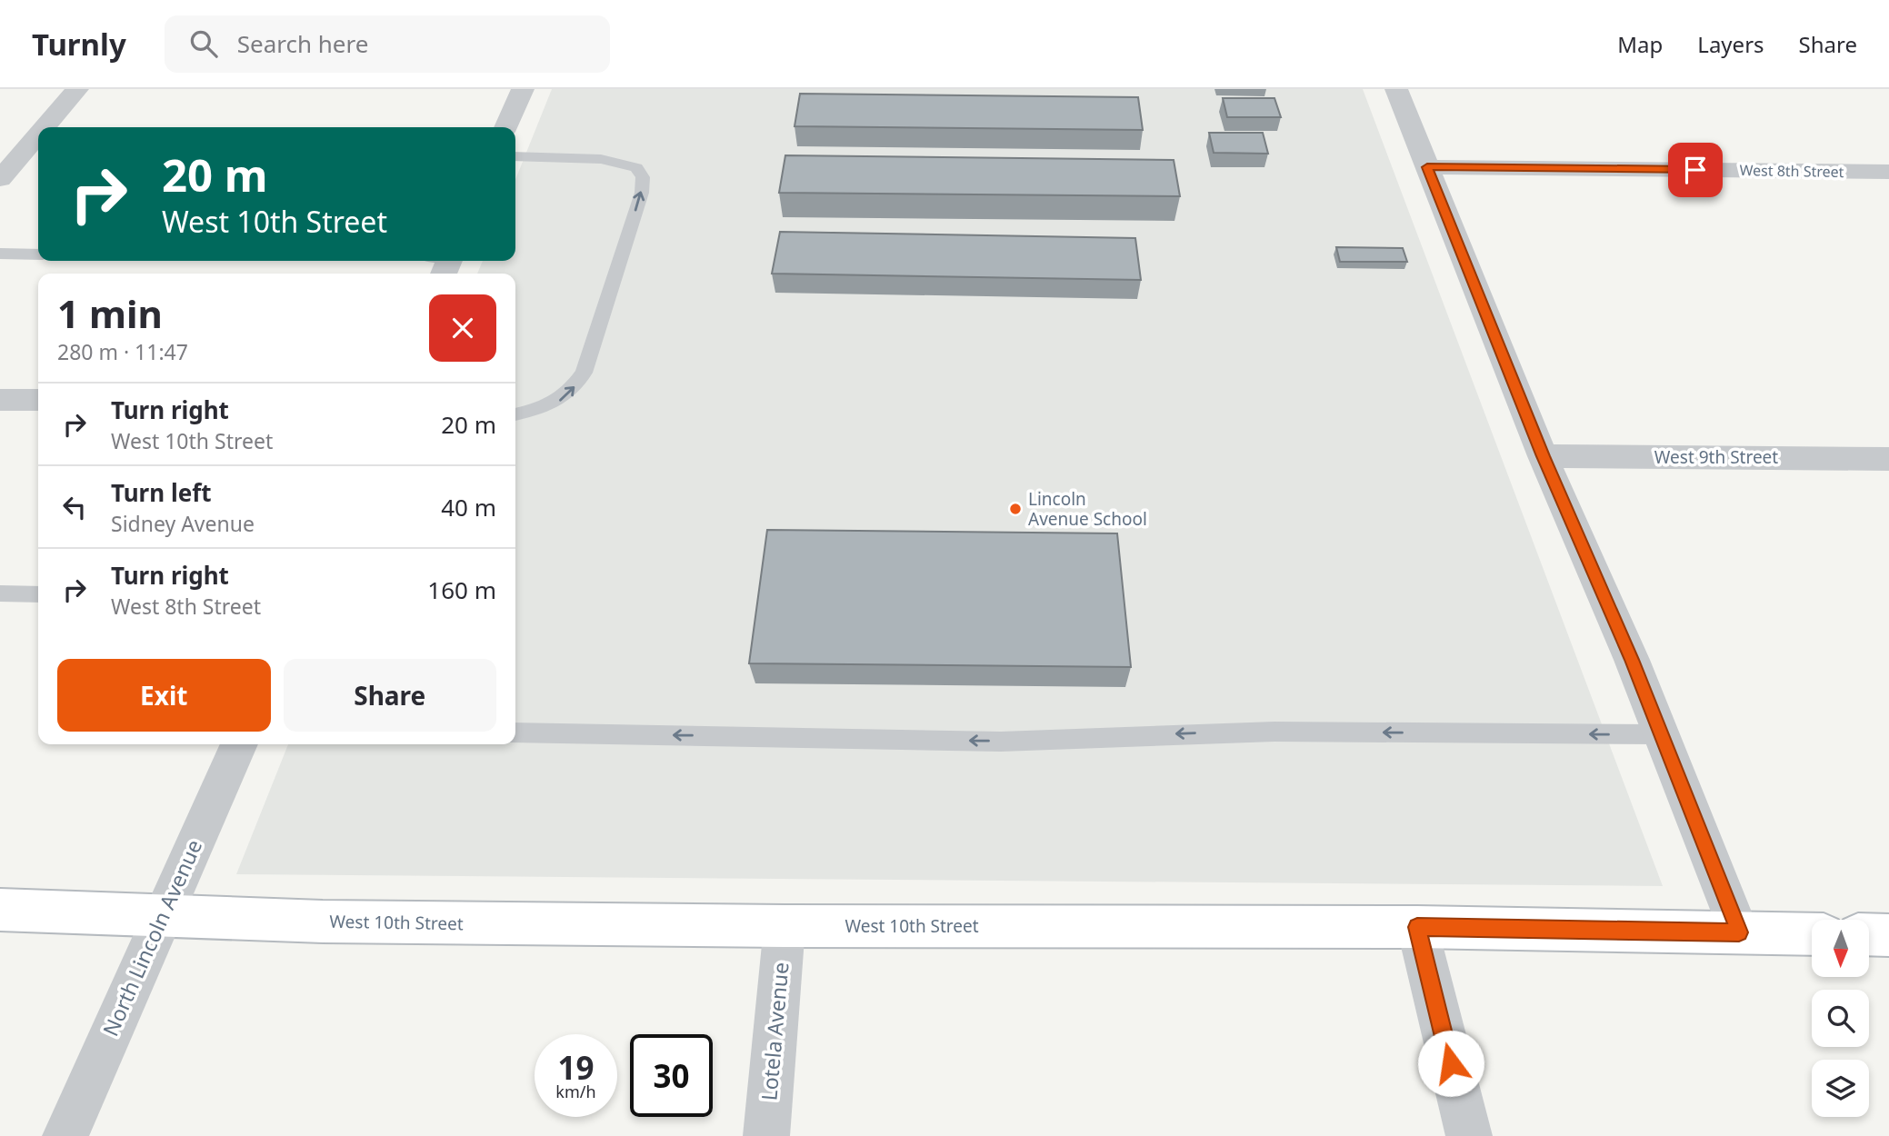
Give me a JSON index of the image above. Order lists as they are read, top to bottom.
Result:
{
  "streets": {
    "street": [
      "West 8th Street",
      "West 9th Street",
      "West 10th Street",
      "North Lincoln Avenue",
      "Lotela Avenue"
    ]
  },
  "crossings": [
    ["West 10th Street", "North Lincoln Avenue"],
    ["West 10th Street", "Lotela Avenue"]
  ],
  "places": ["Lincoln Avenue School"],
  "north": "bottom",
  "page": {
    "header": "Turnly",
    "search": "Search here",
    "nav": ["Map", "Layers", "Share"],
    "turn": ["20 m", "West 10th Street"],
    "heading": ["1 min", "280 m · 11:47"],
    "list": [
      {
        "name": "Turn right",
        "note": "West 10th Street",
        "value": "20 m"
      },
      {
        "name": "Turn left",
        "note": "Sidney Avenue",
        "value": "40 m"
      },
      {
        "name": "Turn right",
        "note": "West 8th Street",
        "value": "160 m"
      }
    ],
    "buttons": ["Exit", "Share"],
    "speed": "19 km/h",
    "limit": "30"
  }
}
